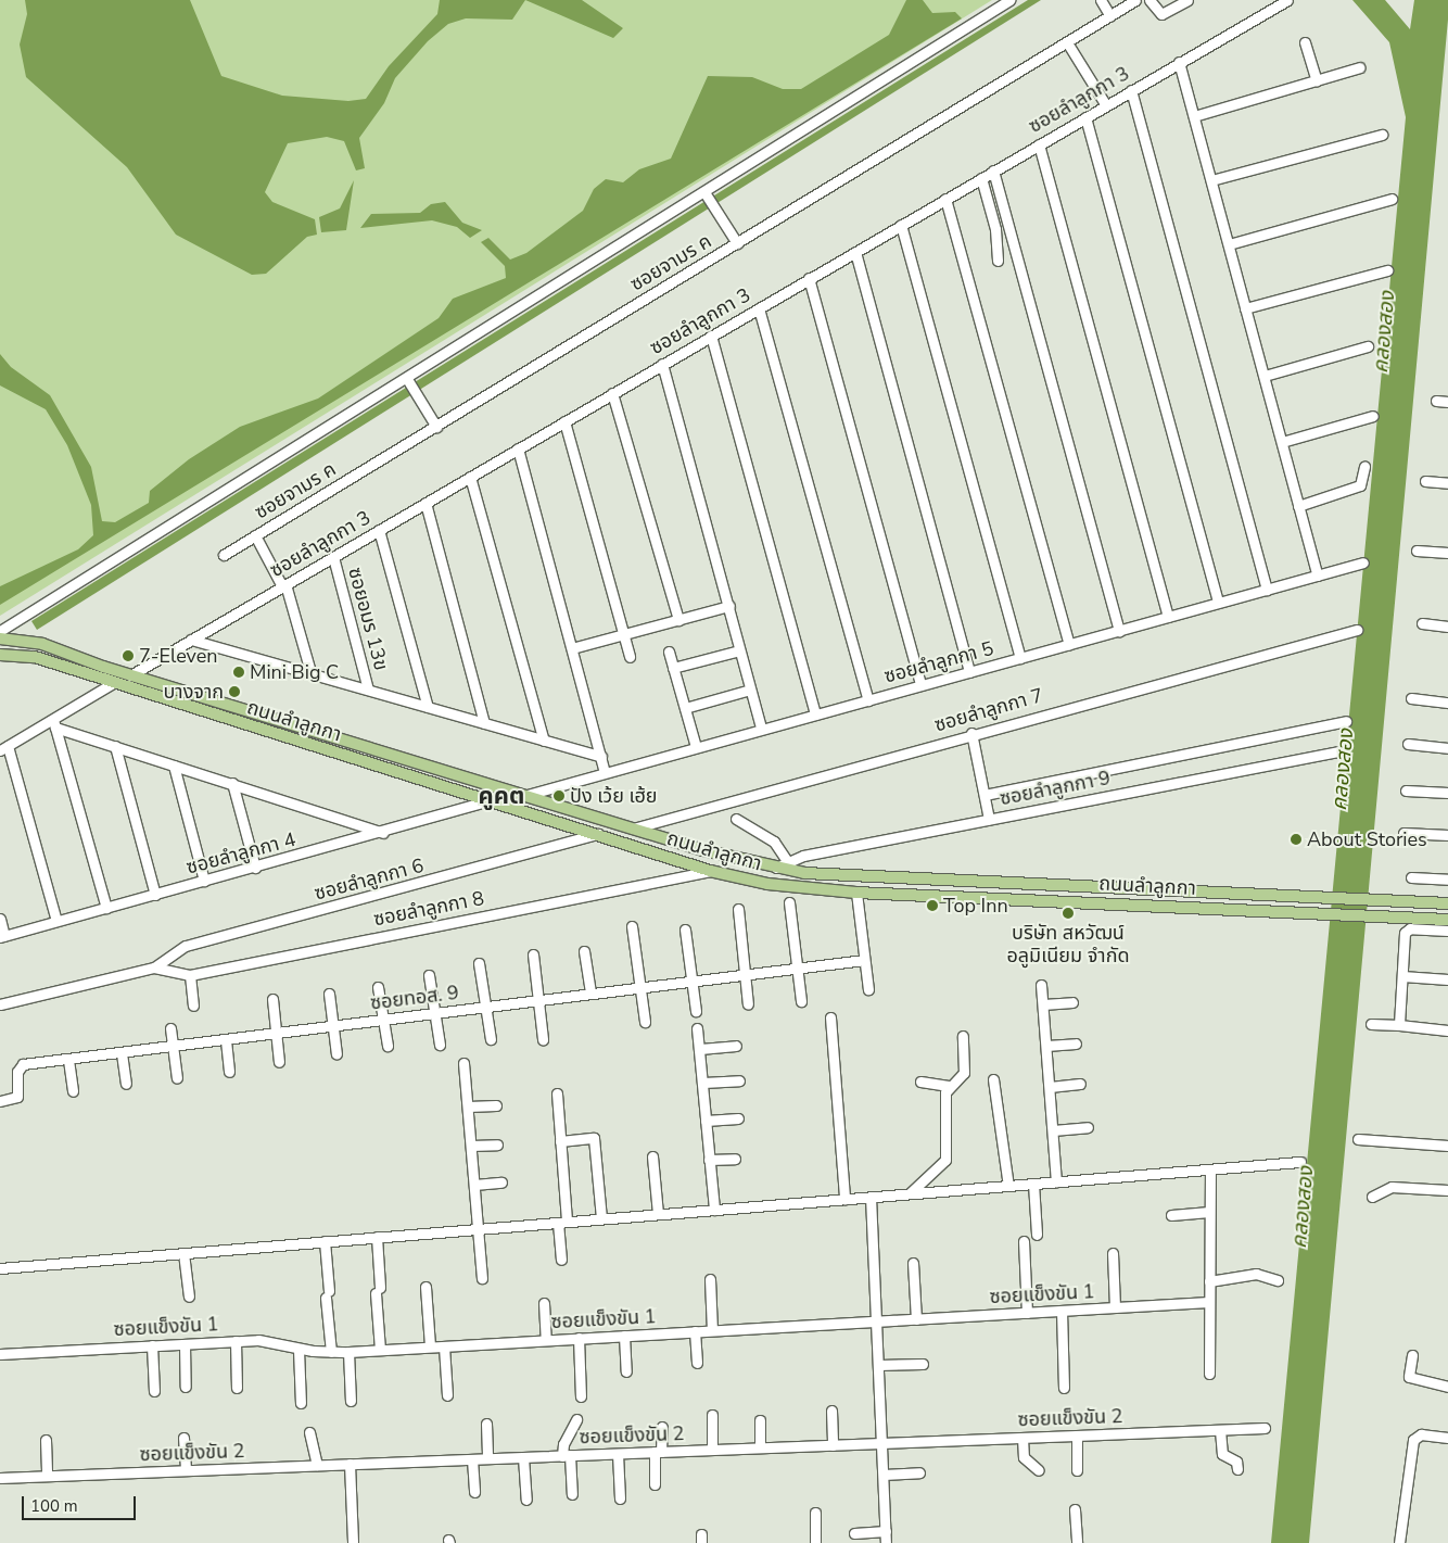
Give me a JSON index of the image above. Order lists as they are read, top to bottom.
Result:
{
  "streets": {
    "main road": ["ถนนลำลูกกา"],
    "street": [
      "ซอยลำลูกกา 3",
      "ซอยจามร ค",
      "ซอยอมร 13ข",
      "ซอยลำลูกกา 5",
      "ซอยลำลูกกา 7",
      "ซอยลำลูกกา 9",
      "ซอยลำลูกกา 4",
      "ซอยลำลูกกา 6",
      "ซอยลำลูกกา 8",
      "ซอยทอส. 9",
      "ซอยแข็งขัน 1",
      "ซอยแข็งขัน 2"
    ]
  },
  "crossings": [
    ["ซอยลำลูกกา 3", "ซอยอมร 13ข"],
    ["ซอยลำลูกกา 3", "ถนนลำลูกกา"],
    ["ซอยลำลูกกา 5", "ถนนลำลูกกา"],
    ["ซอยลำลูกกา 7", "ถนนลำลูกกา"],
    ["ถนนลำลูกกา", "ซอยลำลูกกา 9"],
    ["ถนนลำลูกกา", "ซอยลำลูกกา 4"],
    ["ถนนลำลูกกา", "ซอยลำลูกกา 6"],
    ["ถนนลำลูกกา", "ซอยลำลูกกา 8"],
    ["ซอยลำลูกกา 6", "ซอยลำลูกกา 8"]
  ],
  "districts": ["คูคต"],
  "water": ["คลองสอง"],
  "places": [
    "7-Eleven",
    "Mini Big C",
    "บางจาก",
    "ปัง เว้ย เฮ้ย",
    "About Stories",
    "Top Inn",
    "บริษัท สหวัฒน์ อลูมิเนียม จำกัด"
  ],
  "scale_bar": "100 m"
}
